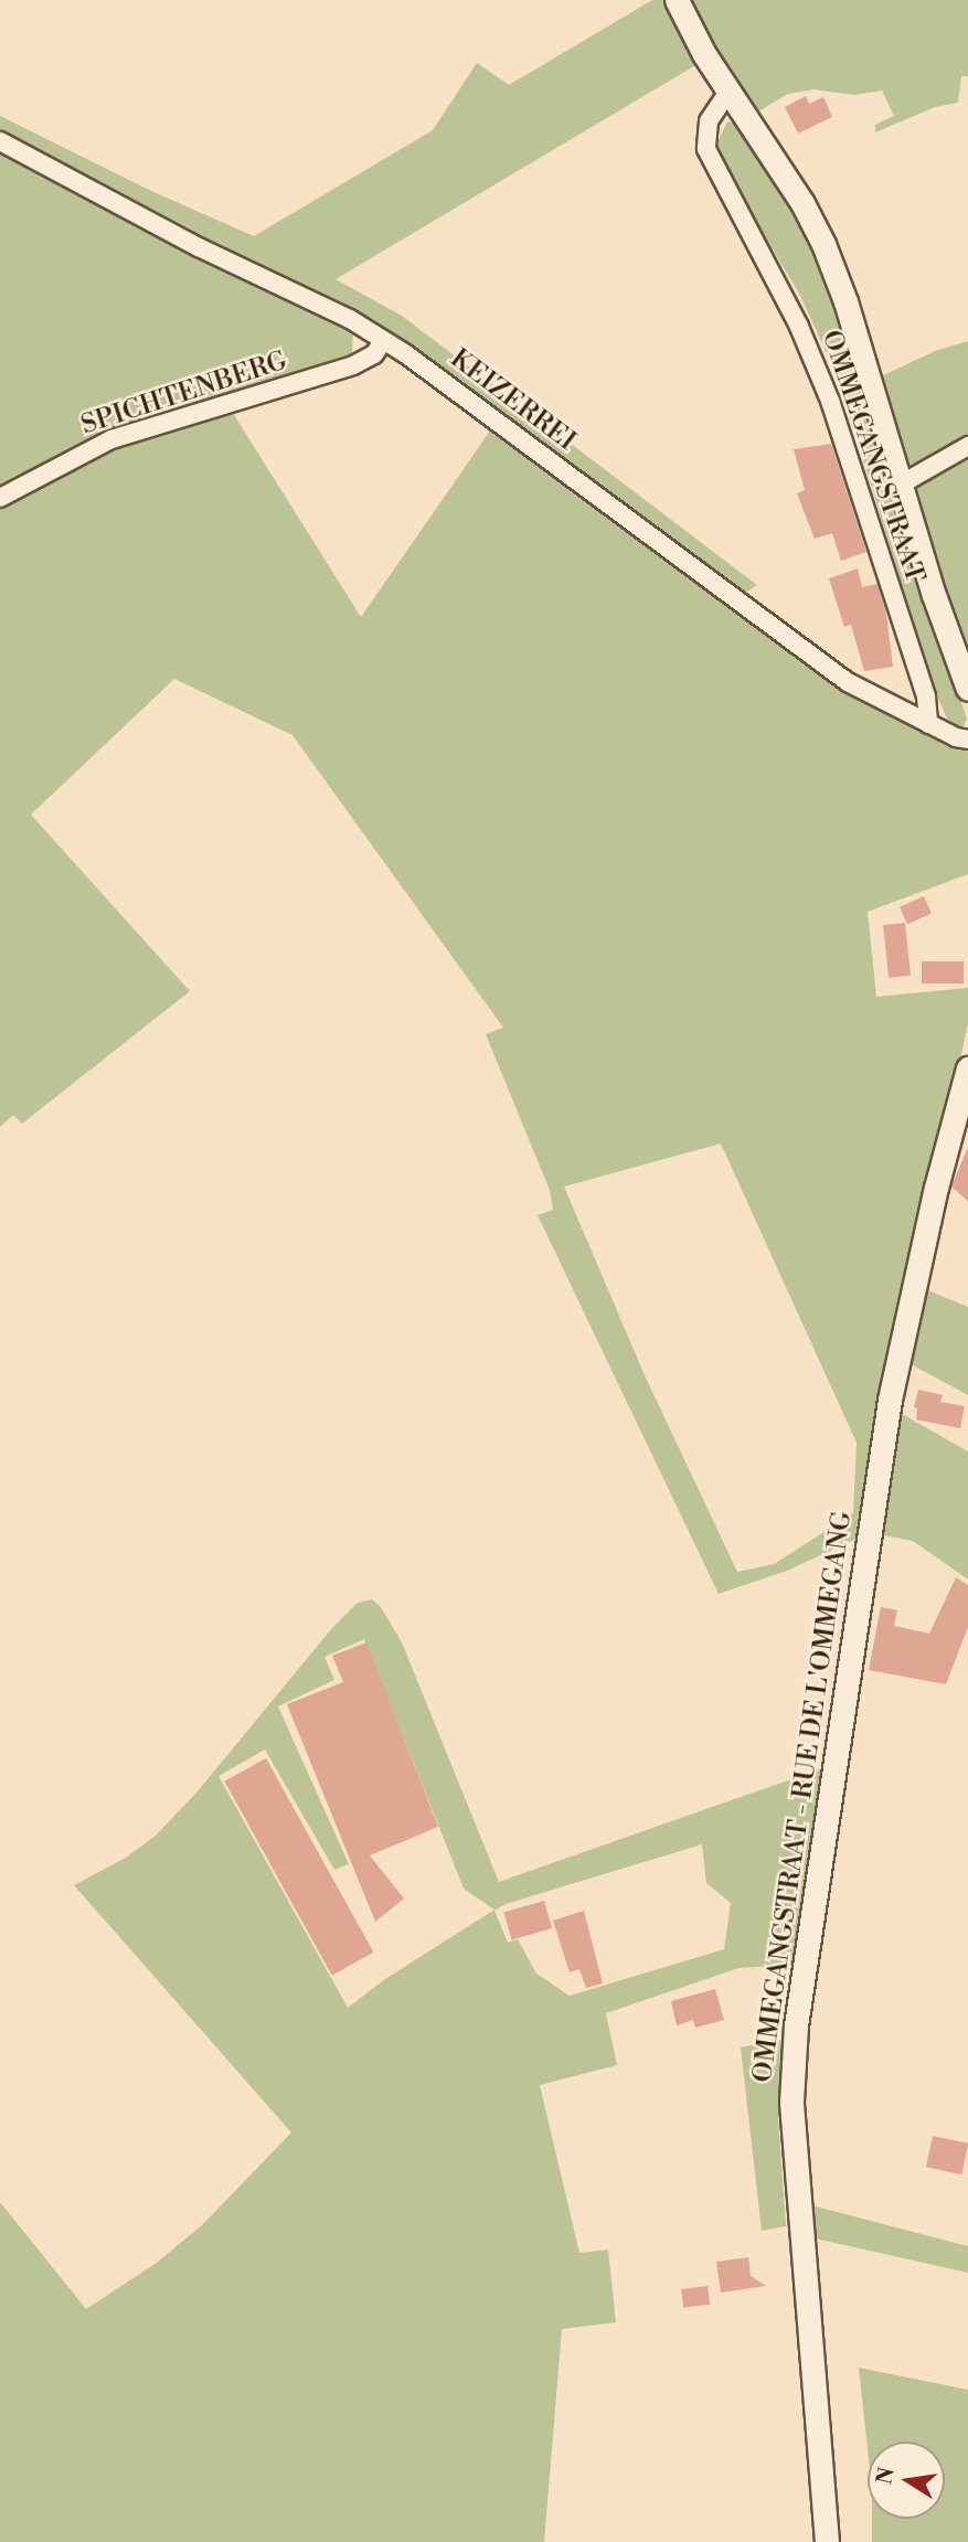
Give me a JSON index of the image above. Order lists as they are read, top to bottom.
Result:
{
  "streets": {
    "main road": ["OMMEGANGSTRAAT - RUE DE L'OMMEGANG"],
    "street": ["SPICHTENBERG", "KEIZERREI", "OMMEGANGSTRAAT"]
  },
  "crossings": [
    ["SPICHTENBERG", "KEIZERREI"],
    ["KEIZERREI", "OMMEGANGSTRAAT"]
  ],
  "north": "left"
}
